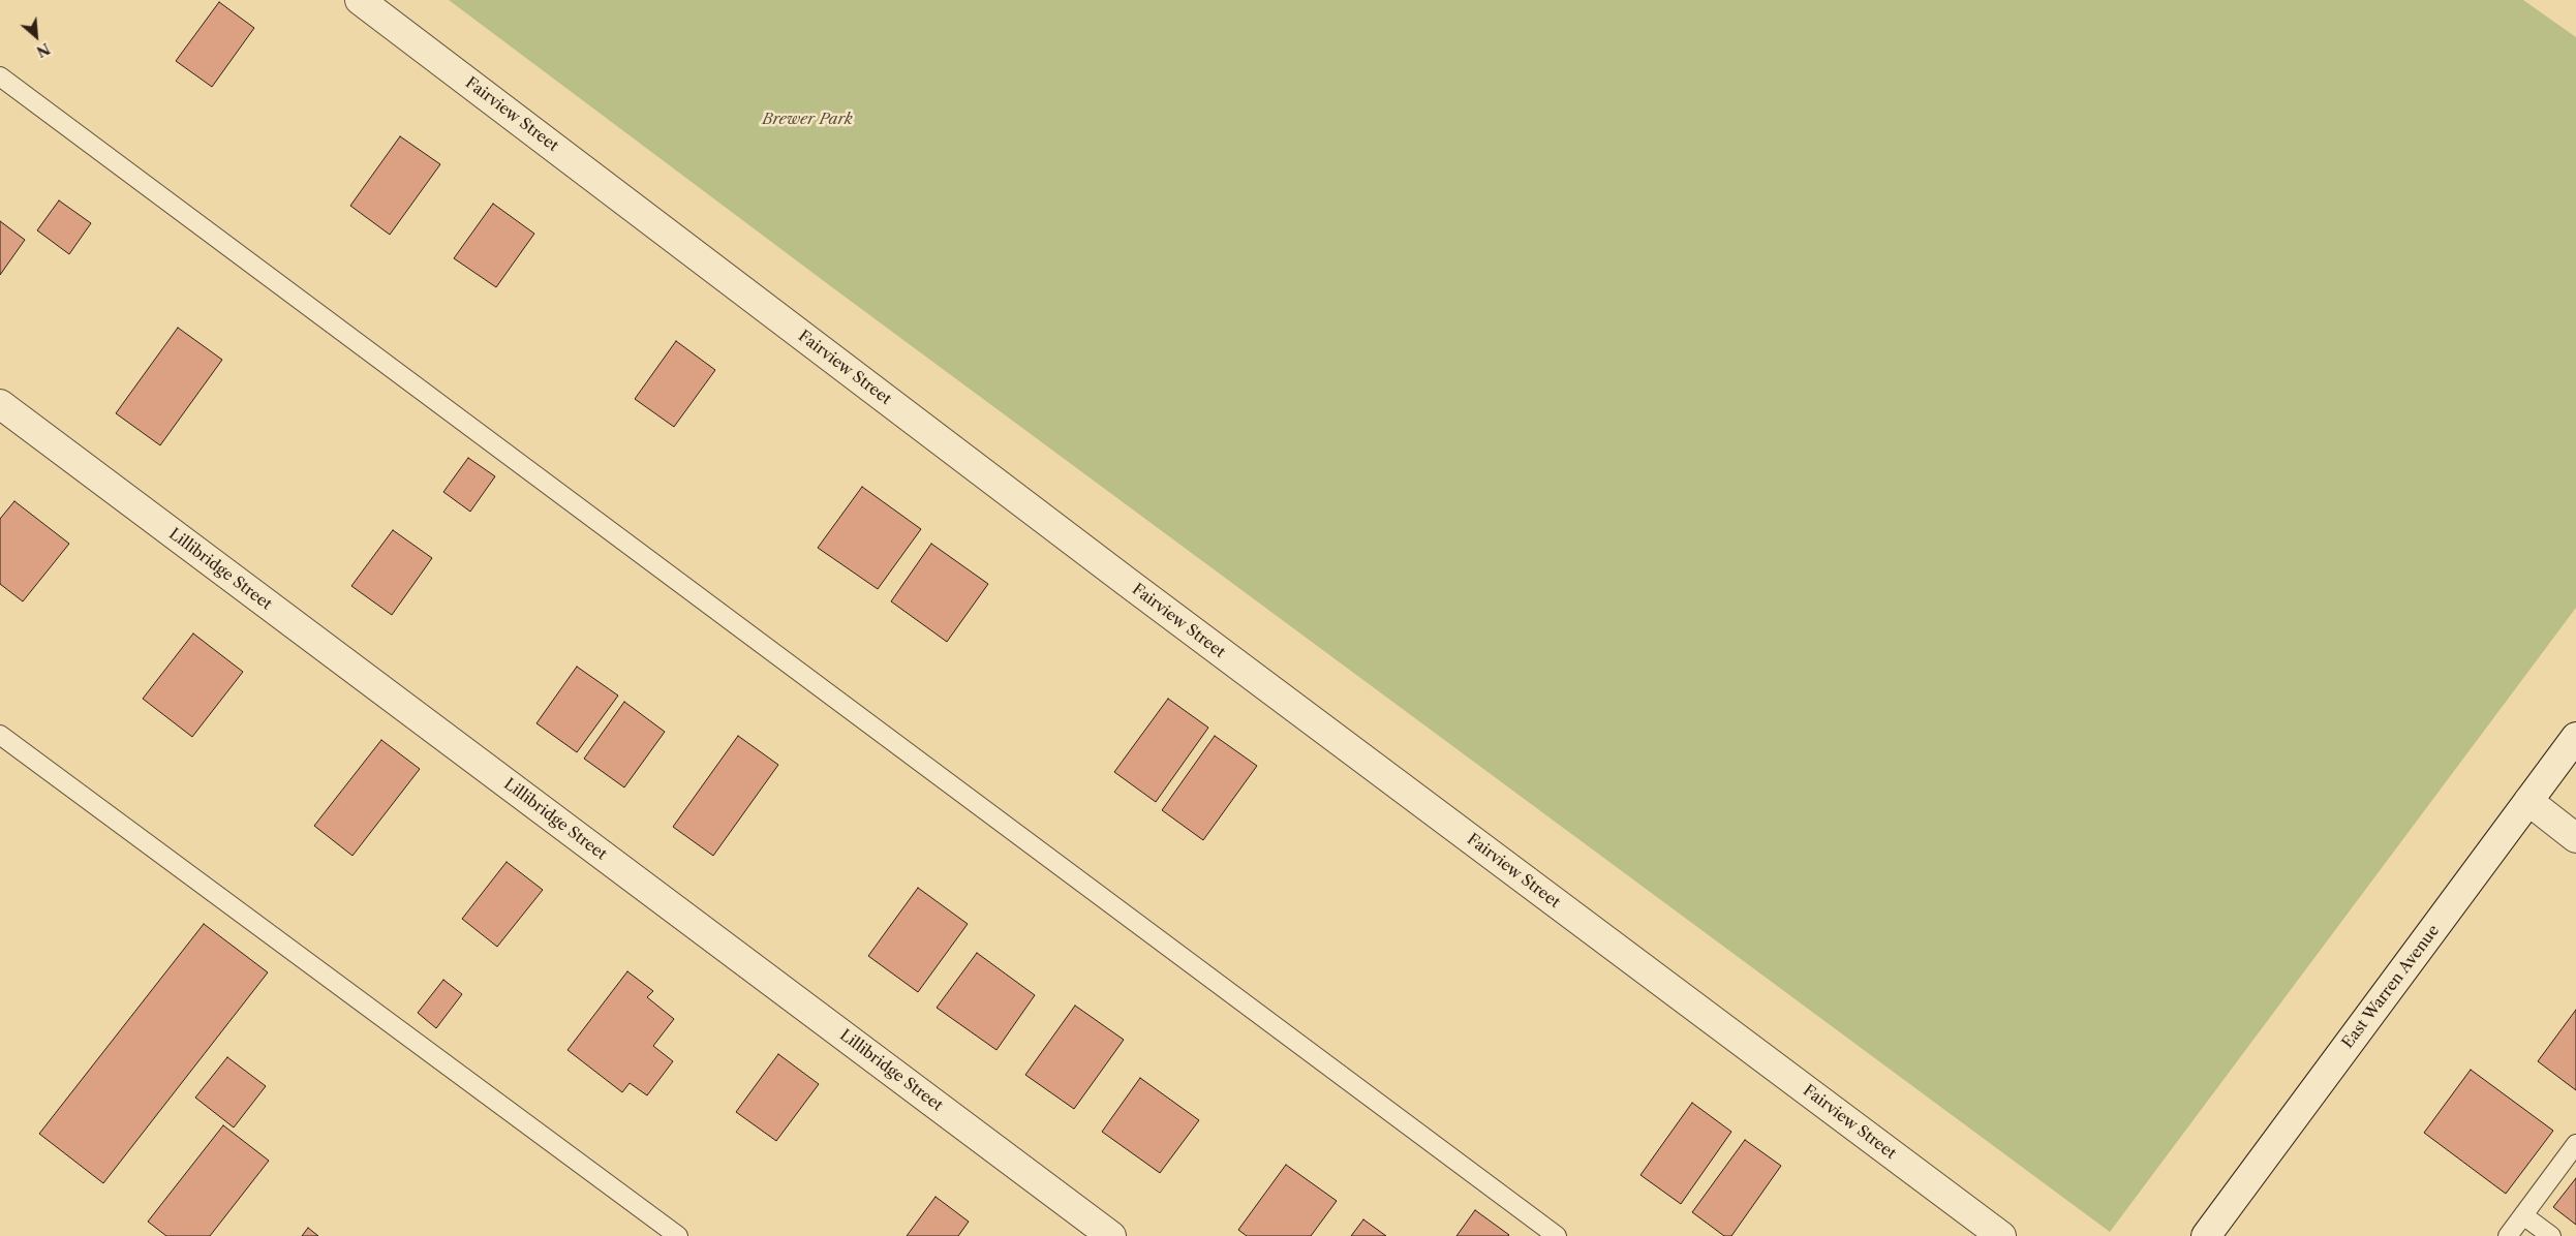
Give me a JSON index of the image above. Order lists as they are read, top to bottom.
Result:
{
  "streets": {
    "street": ["Fairview Street", "Lillibridge Street", "East Warren Avenue"]
  },
  "parks": ["Brewer Park"],
  "north": "bottom right"
}
